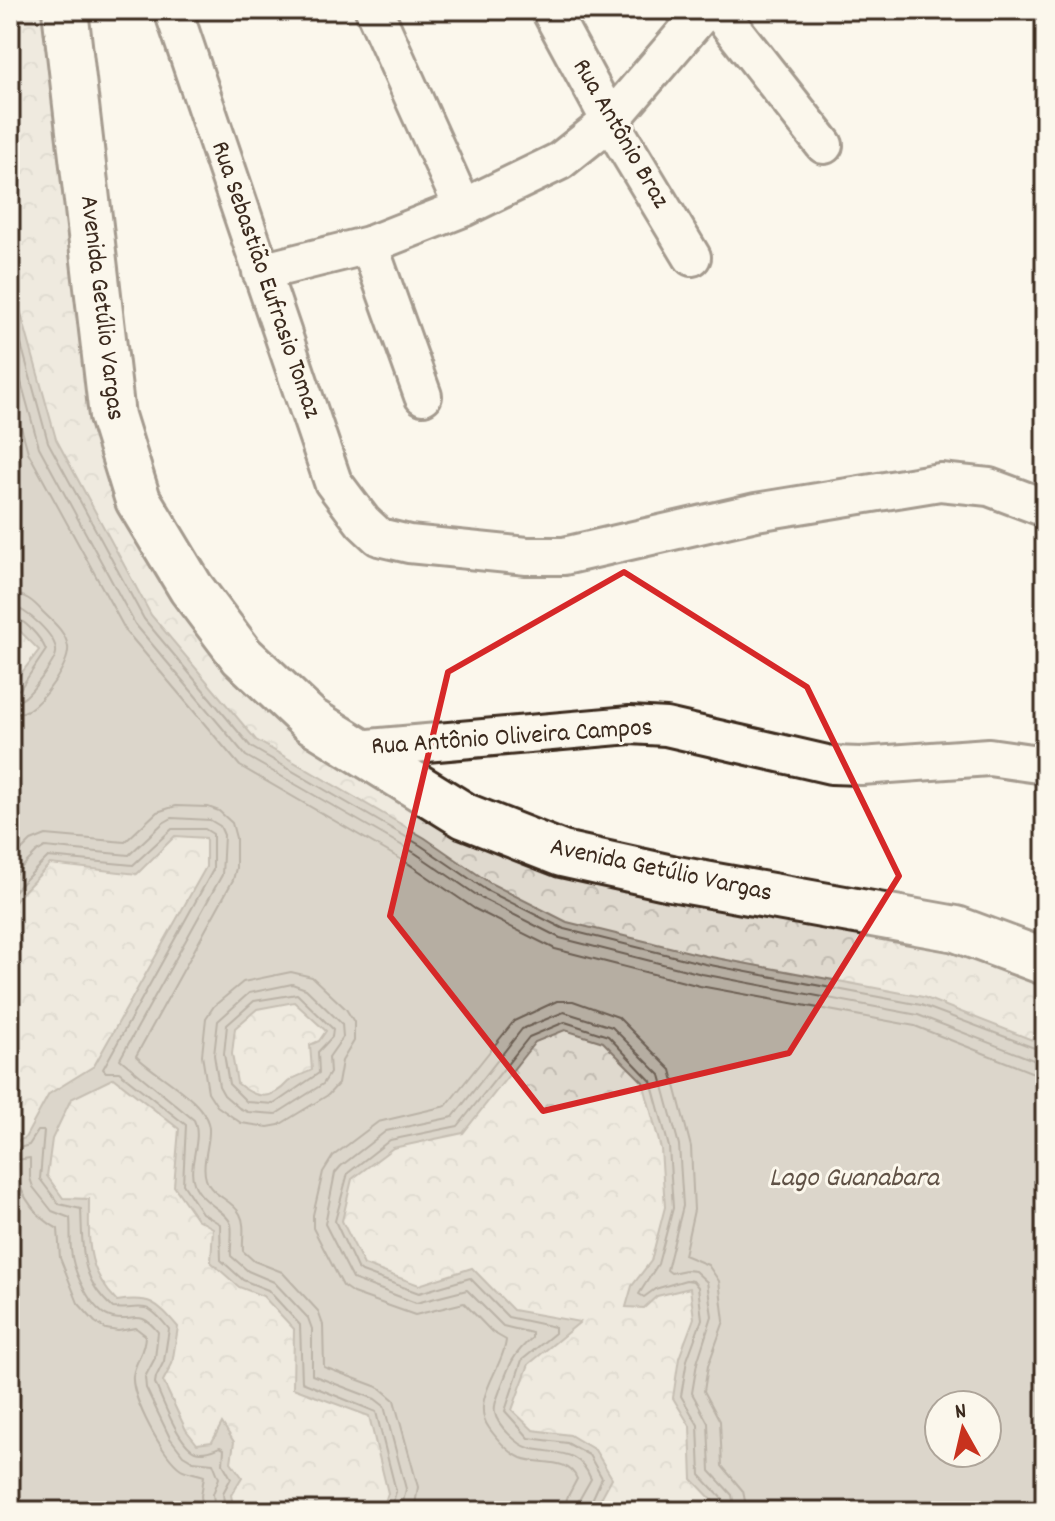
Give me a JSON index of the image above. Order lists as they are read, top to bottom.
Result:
{
  "streets": {
    "main road": ["Avenida Getúlio Vargas"],
    "street": ["Rua Antônio Braz", "Rua Sebastião Eufrasio Tomaz", "Rua Antônio Oliveira Campos"]
  },
  "crossings": [
    ["Avenida Getúlio Vargas", "Rua Antônio Oliveira Campos"]
  ],
  "water": ["Lago Guanabara"],
  "north": "top"
}
